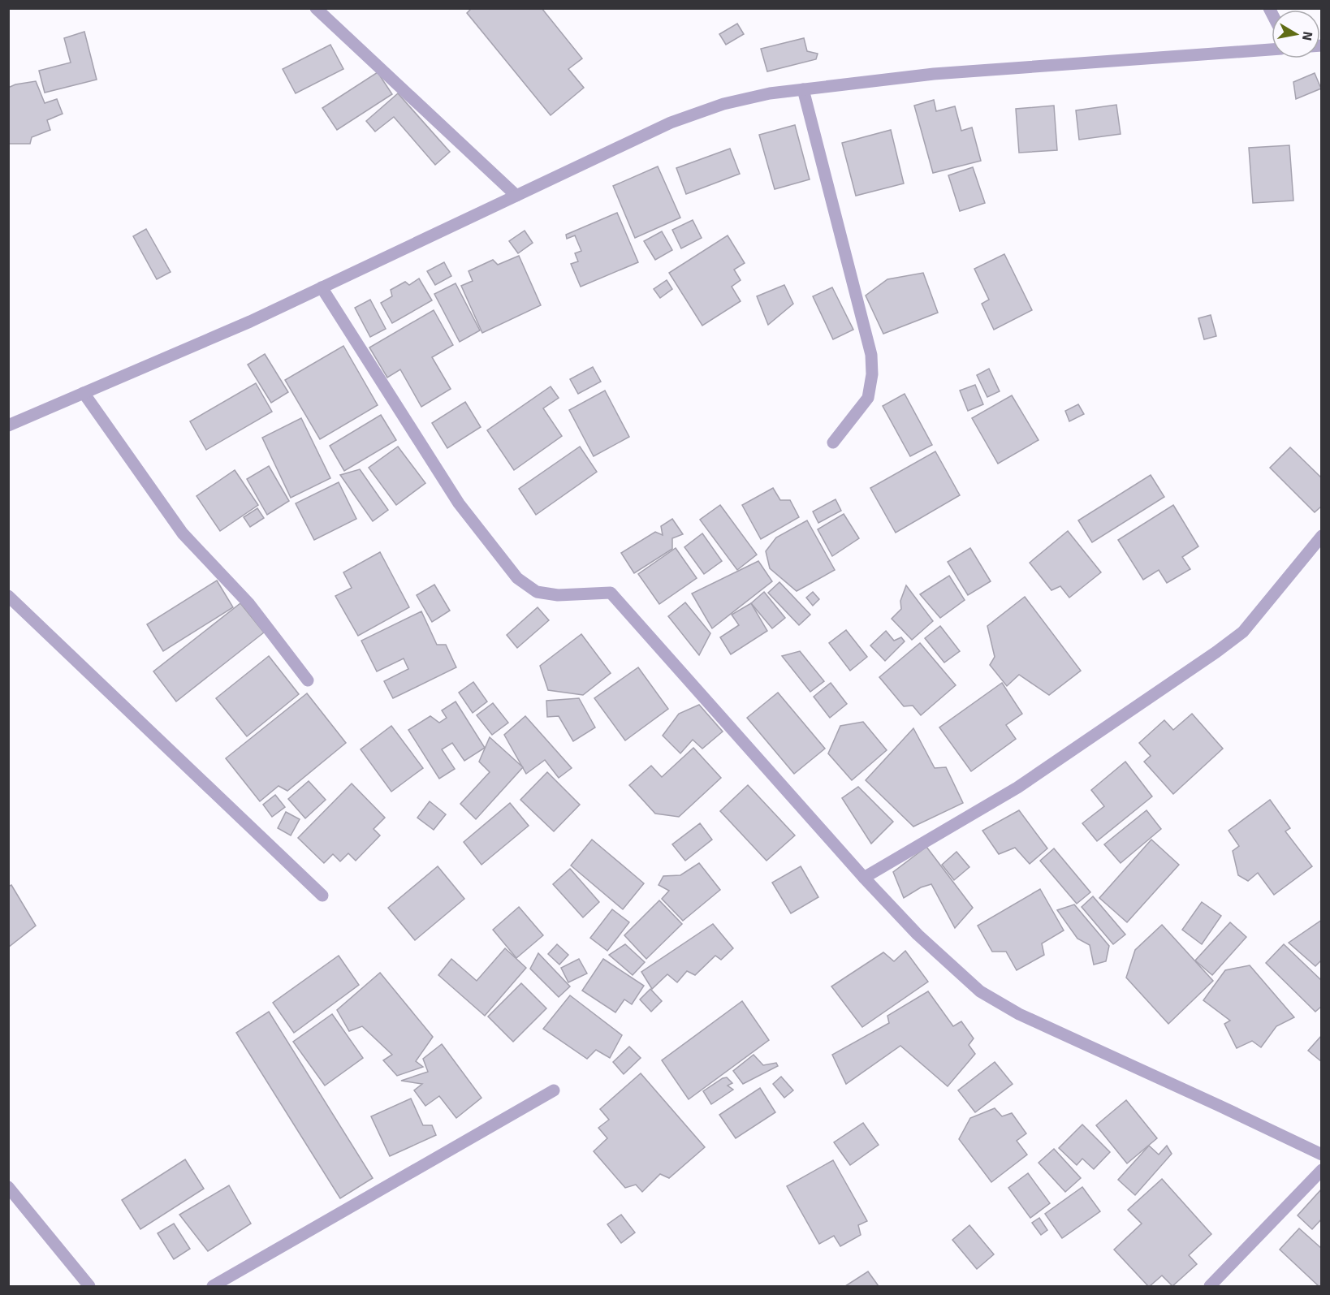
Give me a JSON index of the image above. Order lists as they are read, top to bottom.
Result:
{
  "north": "right"
}
